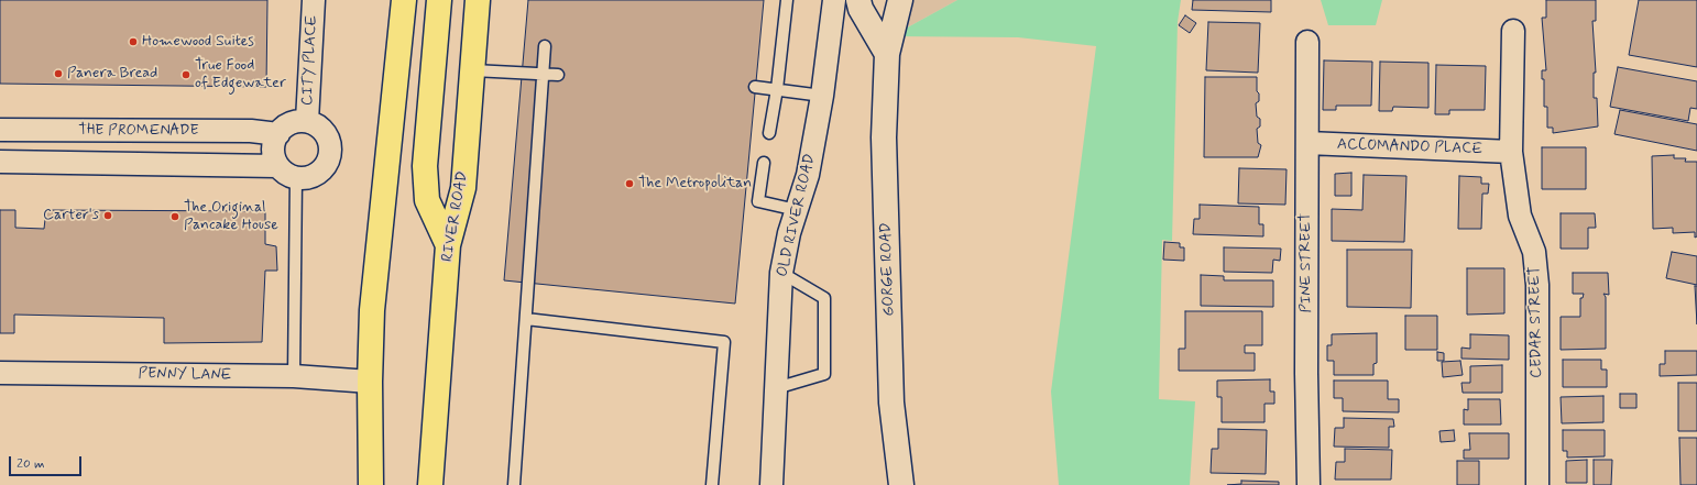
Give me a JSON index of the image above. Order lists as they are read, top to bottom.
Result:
{
  "streets": {
    "main road": ["RIVER ROAD", "GORGE ROAD"],
    "street": [
      "CITY PLACE",
      "THE PROMENADE",
      "ACCOMANDO PLACE",
      "OLD RIVER ROAD",
      "PINE STREET",
      "CEDAR STREET",
      "PENNY LANE"
    ]
  },
  "crossings": [
    ["CITY PLACE", "THE PROMENADE"],
    ["ACCOMANDO PLACE", "PINE STREET"],
    ["ACCOMANDO PLACE", "CEDAR STREET"]
  ],
  "places": [
    "Homewood Suites",
    "Panera Bread",
    "True Food of Edgewater",
    "The Metropolitan",
    "Carter's",
    "The Original Pancake House"
  ],
  "scale_bar": "20 m"
}
